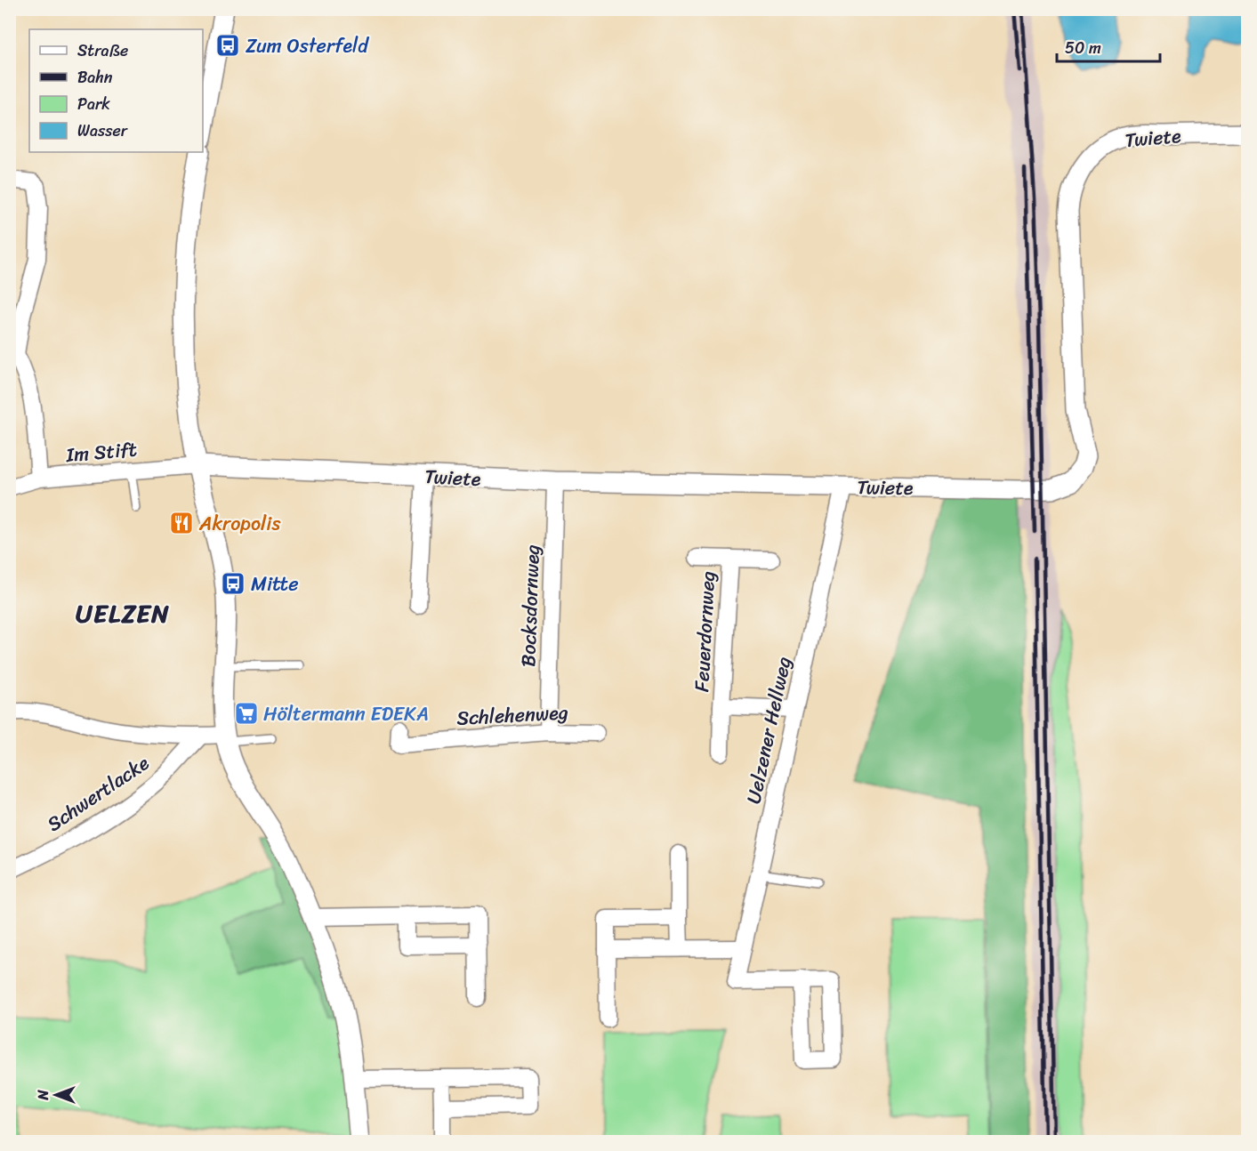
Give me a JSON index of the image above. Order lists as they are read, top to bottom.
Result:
{
  "streets": {
    "street": [
      "Twiete",
      "Im Stift",
      "Bocksdornweg",
      "Feuerdornweg",
      "Schlehenweg",
      "Uelzener Hellweg",
      "Schwertlacke"
    ]
  },
  "crossings": [
    ["Twiete", "Im Stift"],
    ["Twiete", "Bocksdornweg"],
    ["Twiete", "Uelzener Hellweg"],
    ["Bocksdornweg", "Schlehenweg"],
    ["Feuerdornweg", "Uelzener Hellweg"]
  ],
  "districts": ["UELZEN"],
  "places": {
    "bus stop": ["Zum Osterfeld", "Mitte"],
    "restaurant": ["Akropolis"],
    "supermarket": ["Höltermann EDEKA"]
  },
  "legend": [
    "Straße",
    "Bahn",
    "Park",
    "Wasser"
  ],
  "scale_bar": "50 m",
  "north": "left"
}
